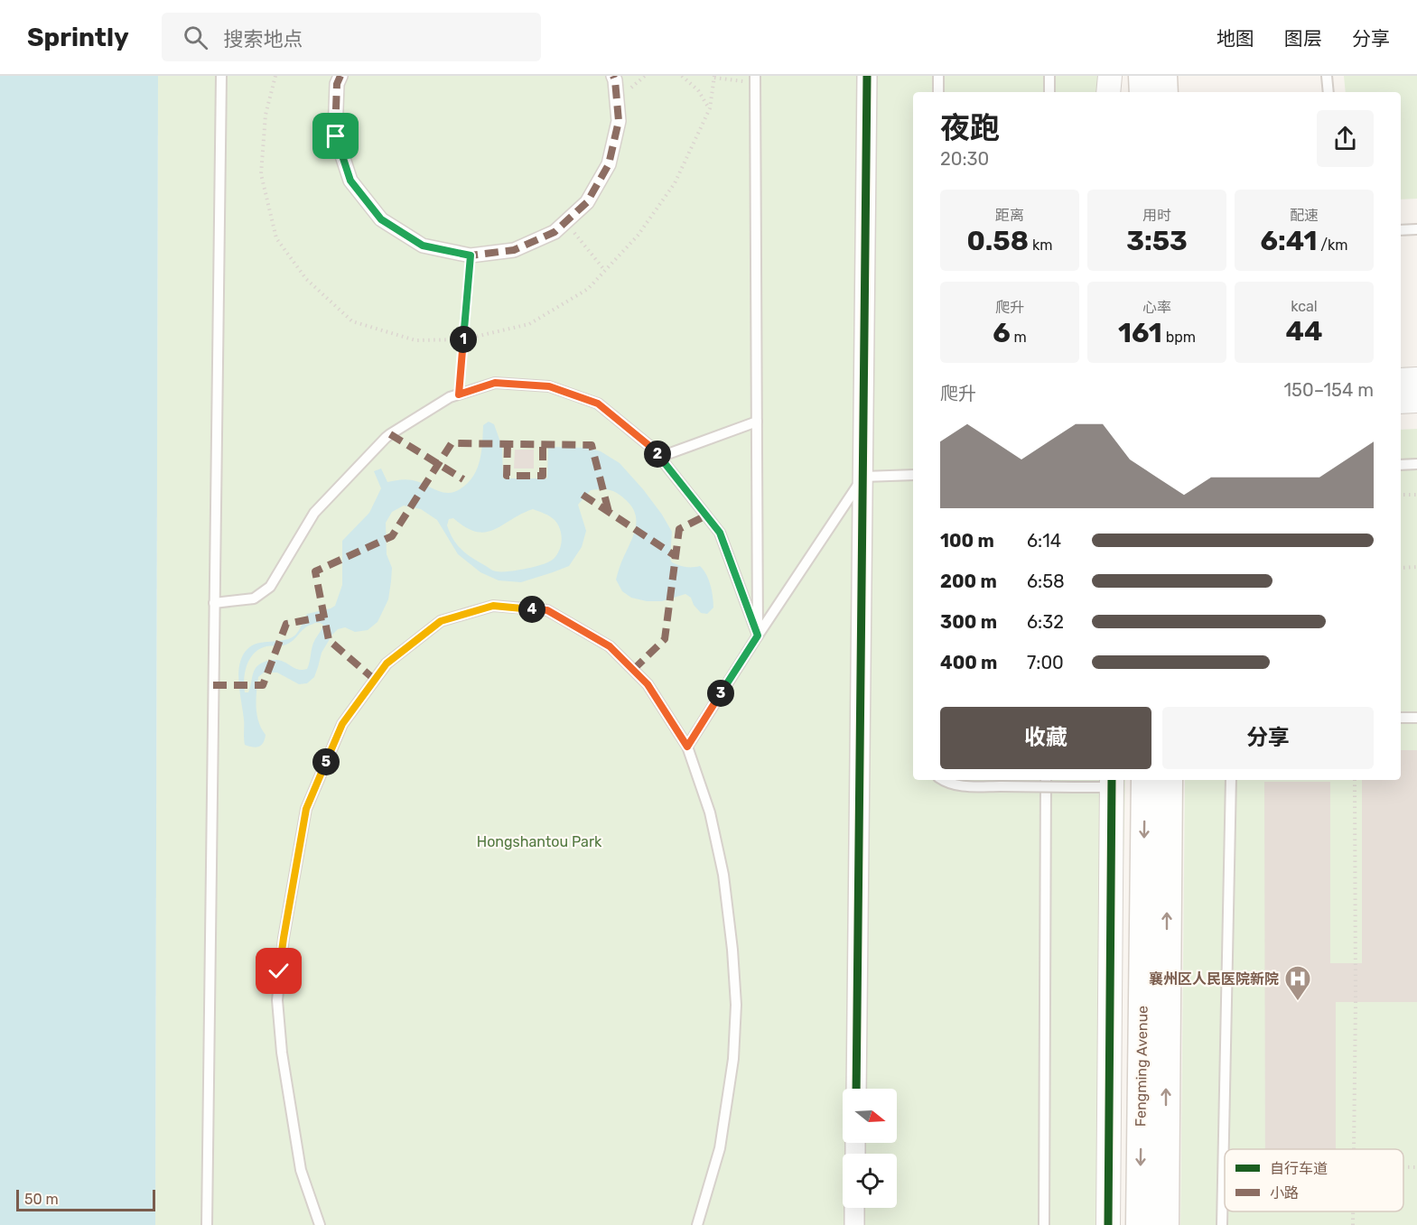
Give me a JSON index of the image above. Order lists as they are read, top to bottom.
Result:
{
  "streets": {
    "main road": ["Fengming Avenue"]
  },
  "parks": ["Hongshantou Park"],
  "places": {
    "hospital": ["襄州区人民医院新院"]
  },
  "legend": ["自行车道", "小路"],
  "scale_bar": "50 m",
  "north": "right",
  "page": {
    "header": "Sprintly",
    "search": "搜索地点",
    "nav": ["地图", "图层", "分享"],
    "heading": ["夜跑", "20:30"],
    "stats": [
      ["距离", "0.58 km"],
      ["用时", "3:53"],
      ["配速", "6:41 /km"],
      ["爬升", "6 m"],
      ["心率", "161 bpm"],
      ["kcal", "44"]
    ],
    "pins": [
      "1",
      "2",
      "4",
      "3",
      "5"
    ],
    "chart": ["爬升", "150–154 m"],
    "list": [
      {
        "name": "100 m",
        "note": "6:14"
      },
      {
        "name": "200 m",
        "note": "6:58"
      },
      {
        "name": "300 m",
        "note": "6:32"
      },
      {
        "name": "400 m",
        "note": "7:00"
      }
    ],
    "buttons": ["收藏", "分享"],
    "scale": "50 m"
  }
}
